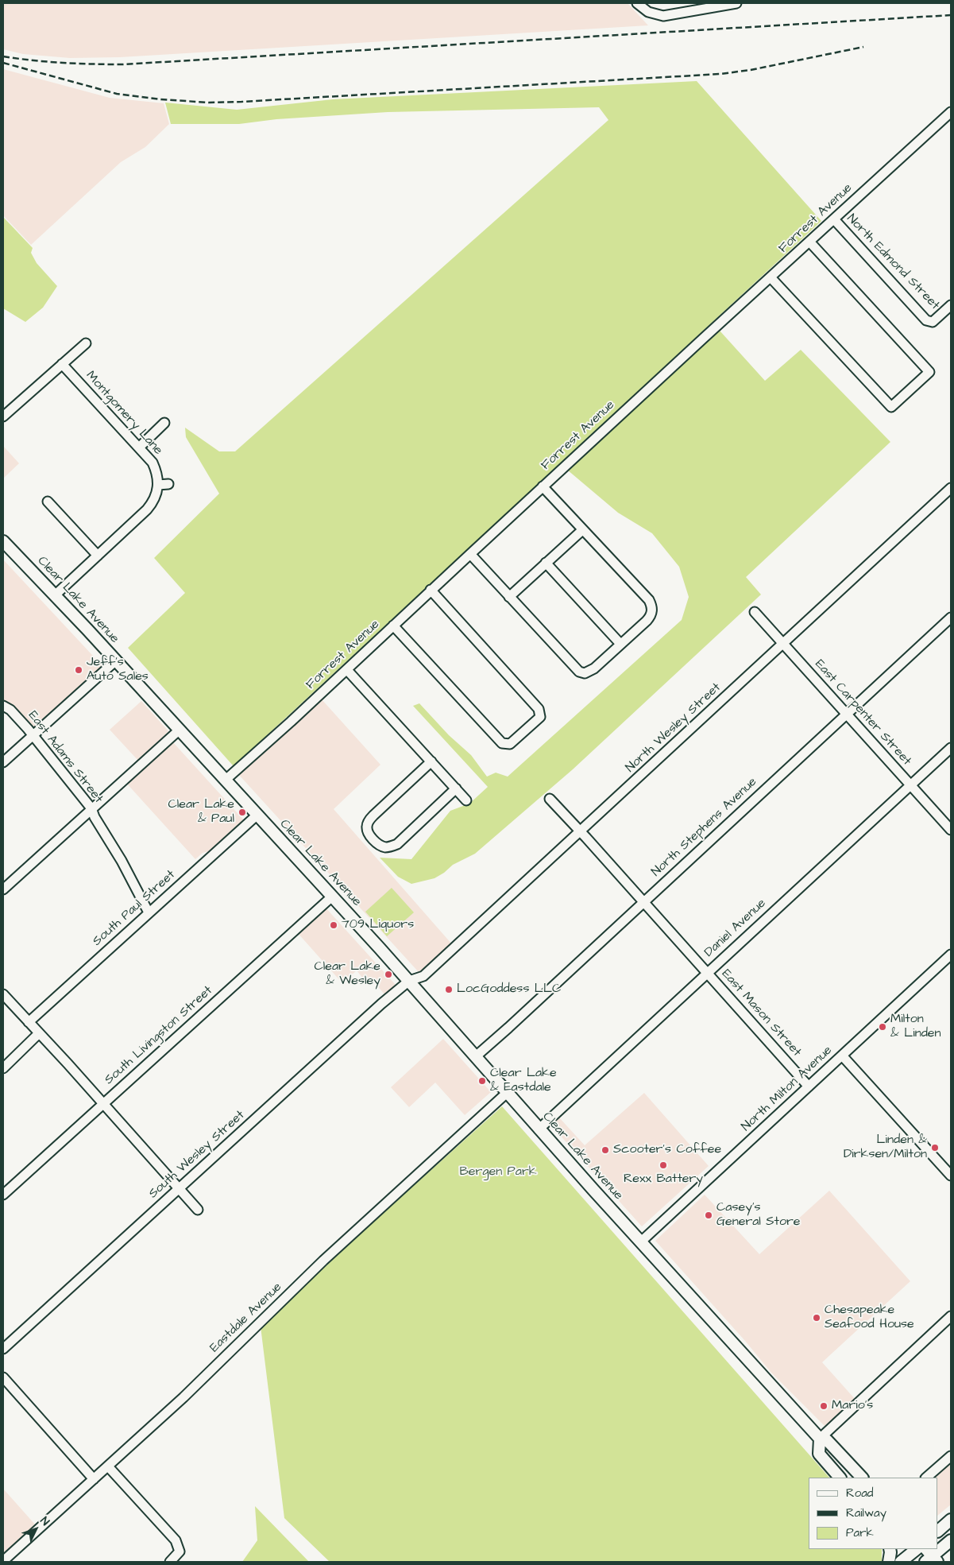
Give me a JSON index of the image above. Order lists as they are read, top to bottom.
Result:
{
  "streets": {
    "main road": ["Clear Lake Avenue"],
    "street": [
      "Forrest Avenue",
      "North Edmond Street",
      "Montgomery Lane",
      "East Carpenter Street",
      "North Wesley Street",
      "East Adams Street",
      "North Stephens Avenue",
      "South Paul Street",
      "Daniel Avenue",
      "East Mason Street",
      "South Livingston Street",
      "North Milton Avenue",
      "South Wesley Street",
      "Eastdale Avenue"
    ]
  },
  "crossings": [
    ["Forrest Avenue", "North Edmond Street"],
    ["Forrest Avenue", "Clear Lake Avenue"],
    ["Clear Lake Avenue", "North Wesley Street"],
    ["Clear Lake Avenue", "North Stephens Avenue"],
    ["Clear Lake Avenue", "South Paul Street"],
    ["Clear Lake Avenue", "Daniel Avenue"],
    ["Clear Lake Avenue", "South Livingston Street"],
    ["Clear Lake Avenue", "North Milton Avenue"],
    ["Clear Lake Avenue", "South Wesley Street"],
    ["Clear Lake Avenue", "Eastdale Avenue"],
    ["East Carpenter Street", "North Wesley Street"],
    ["East Carpenter Street", "North Stephens Avenue"],
    ["East Carpenter Street", "Daniel Avenue"],
    ["North Wesley Street", "East Mason Street"],
    ["North Wesley Street", "South Wesley Street"],
    ["East Adams Street", "South Paul Street"],
    ["North Stephens Avenue", "East Mason Street"],
    ["Daniel Avenue", "East Mason Street"],
    ["East Mason Street", "North Milton Avenue"]
  ],
  "parks": ["Bergen Park"],
  "places": [
    "Jeff's Auto Sales",
    "Clear Lake & Paul",
    "709 Liquors",
    "Clear Lake & Wesley",
    "LocGoddess LLC",
    "Milton & Linden",
    "Clear Lake & Eastdale",
    "Linden & Dirksen/Milton",
    "Scooter's Coffee",
    "Rexx Battery",
    "Casey's General Store",
    "Chesapeake Seafood House",
    "Mario's"
  ],
  "legend": ["Road", "Railway", "Park"],
  "north": "top right"
}
